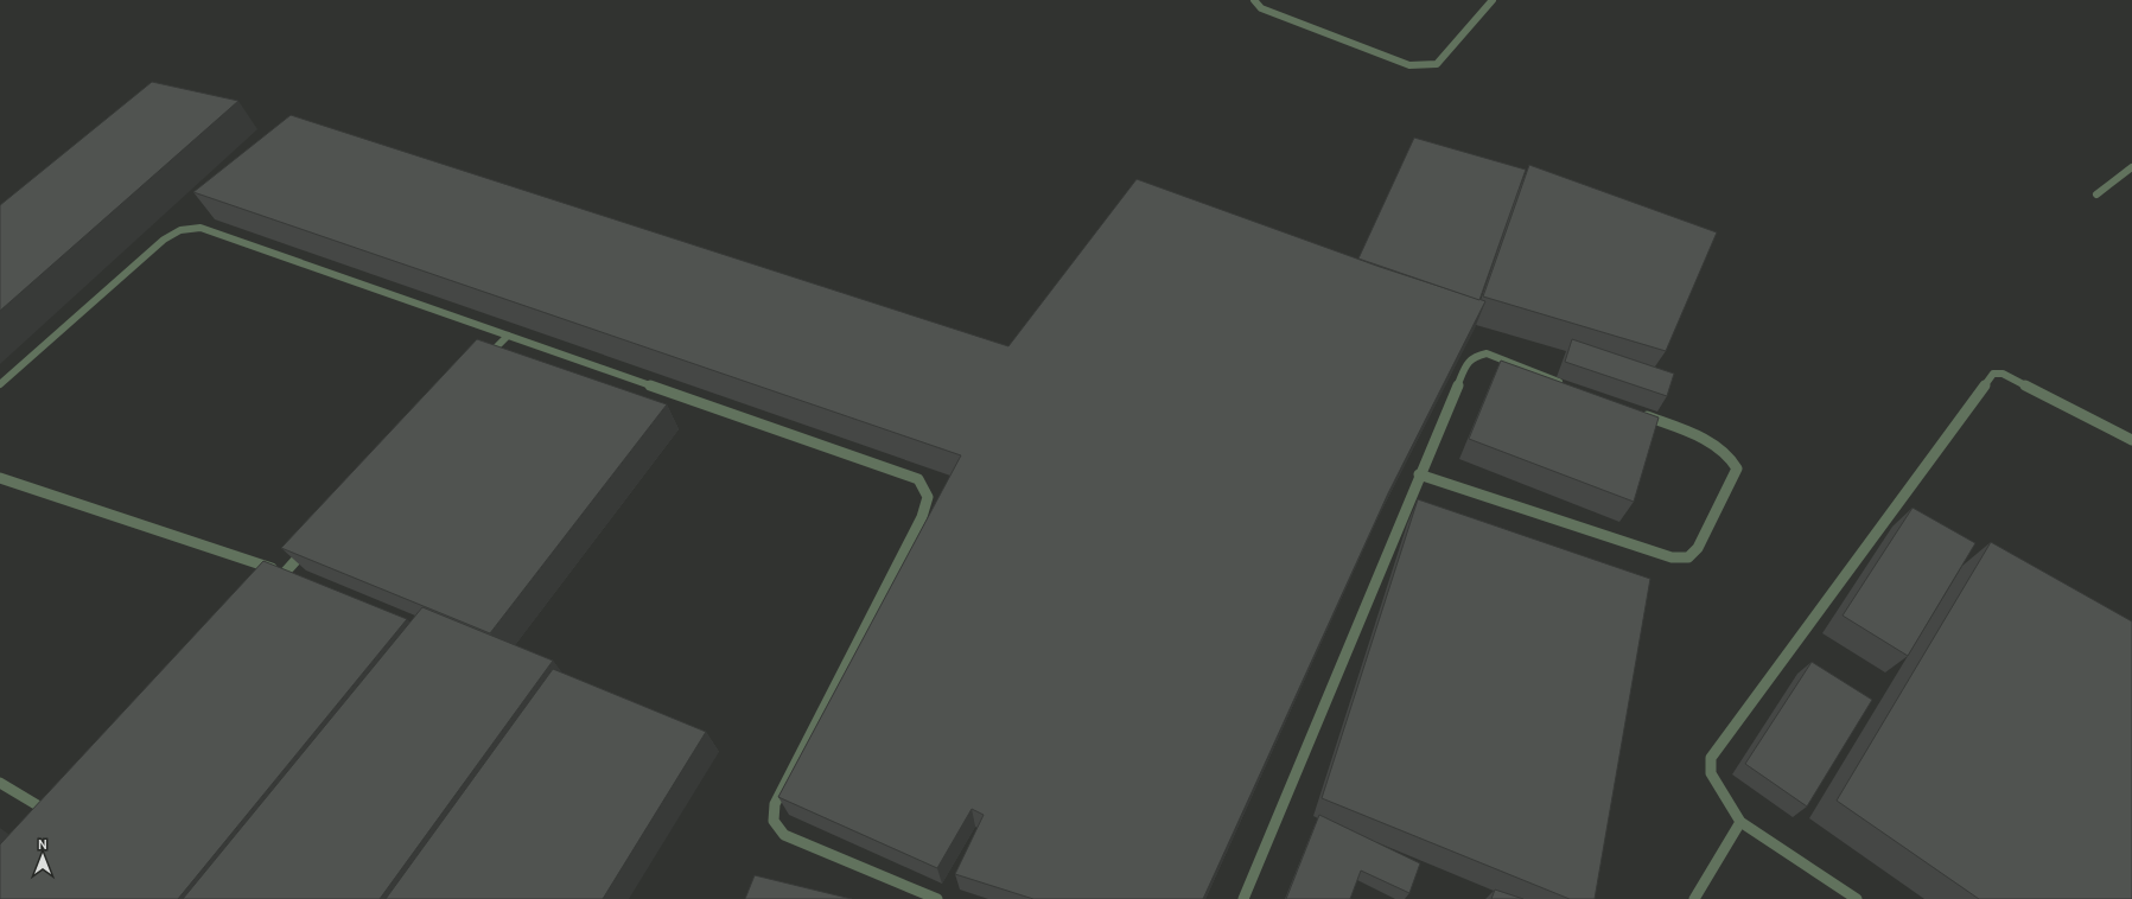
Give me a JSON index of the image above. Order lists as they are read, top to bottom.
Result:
{
  "north": "top"
}
